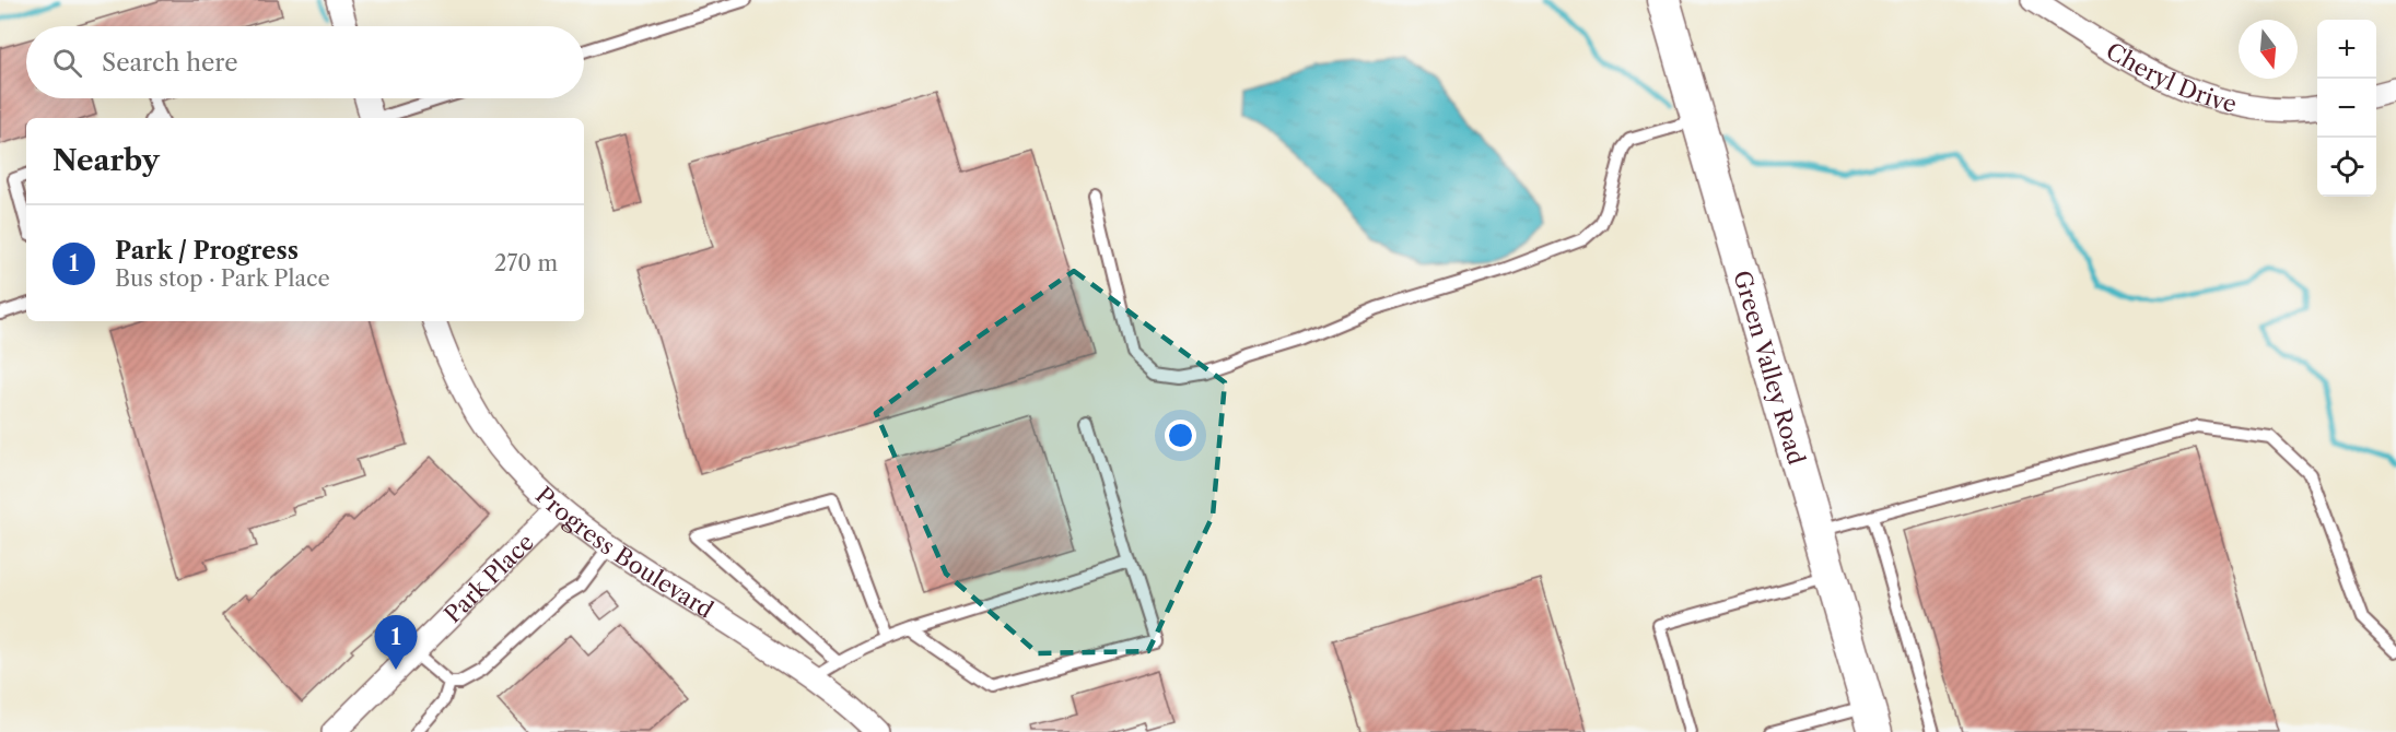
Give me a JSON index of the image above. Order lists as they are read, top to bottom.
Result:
{
  "streets": {
    "street": [
      "Cheryl Drive",
      "Green Valley Road",
      "Progress Boulevard",
      "Park Place"
    ]
  },
  "crossings": [
    ["Progress Boulevard", "Park Place"]
  ],
  "north": "bottom",
  "page": {
    "map_buttons": ["+", "−"],
    "search": "Search here",
    "heading": "Nearby",
    "list": [
      {
        "mark": "1",
        "name": "Park / Progress",
        "note": "Bus stop · Park Place",
        "value": "270 m"
      }
    ],
    "pins": "1"
  }
}
